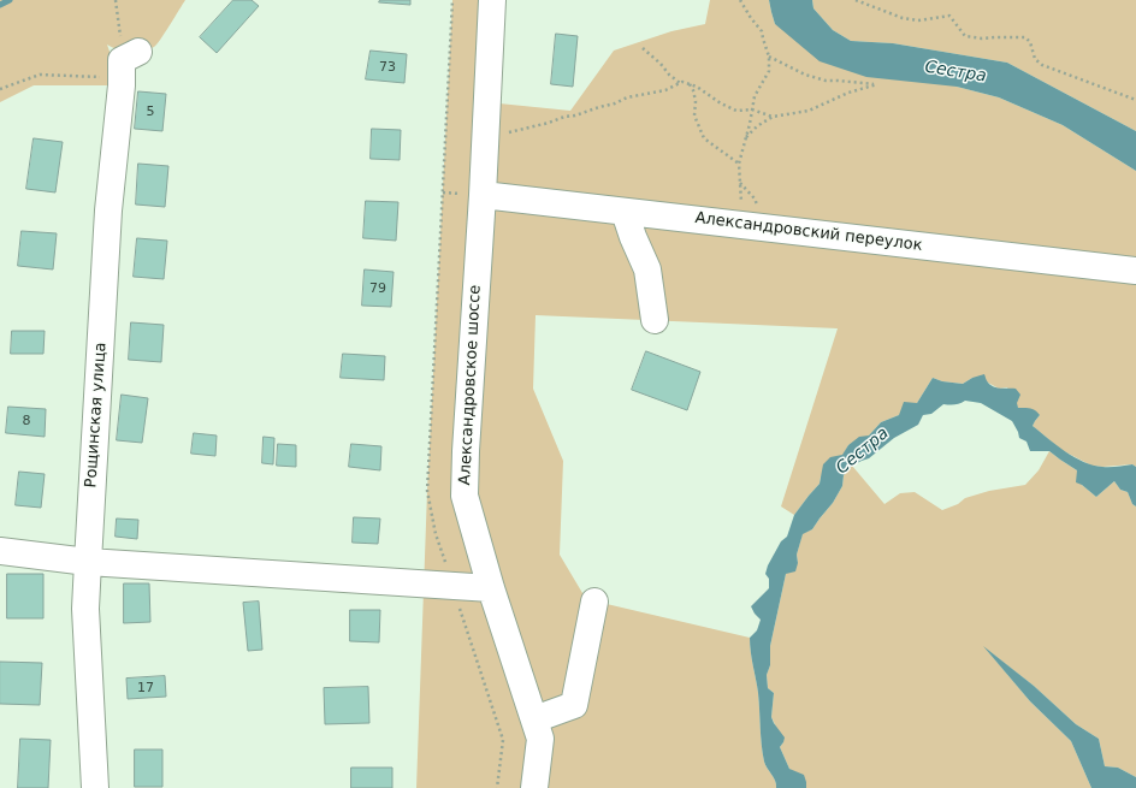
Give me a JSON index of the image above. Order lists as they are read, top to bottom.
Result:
{
  "streets": {
    "street": ["Александровский переулок", "Александровское шоссе", "Рощинская улица"]
  },
  "crossings": [
    ["Александровский переулок", "Александровское шоссе"]
  ],
  "water": ["Сестра"],
  "house_numbers": [
    "73",
    "5",
    "79",
    "8",
    "17"
  ]
}
